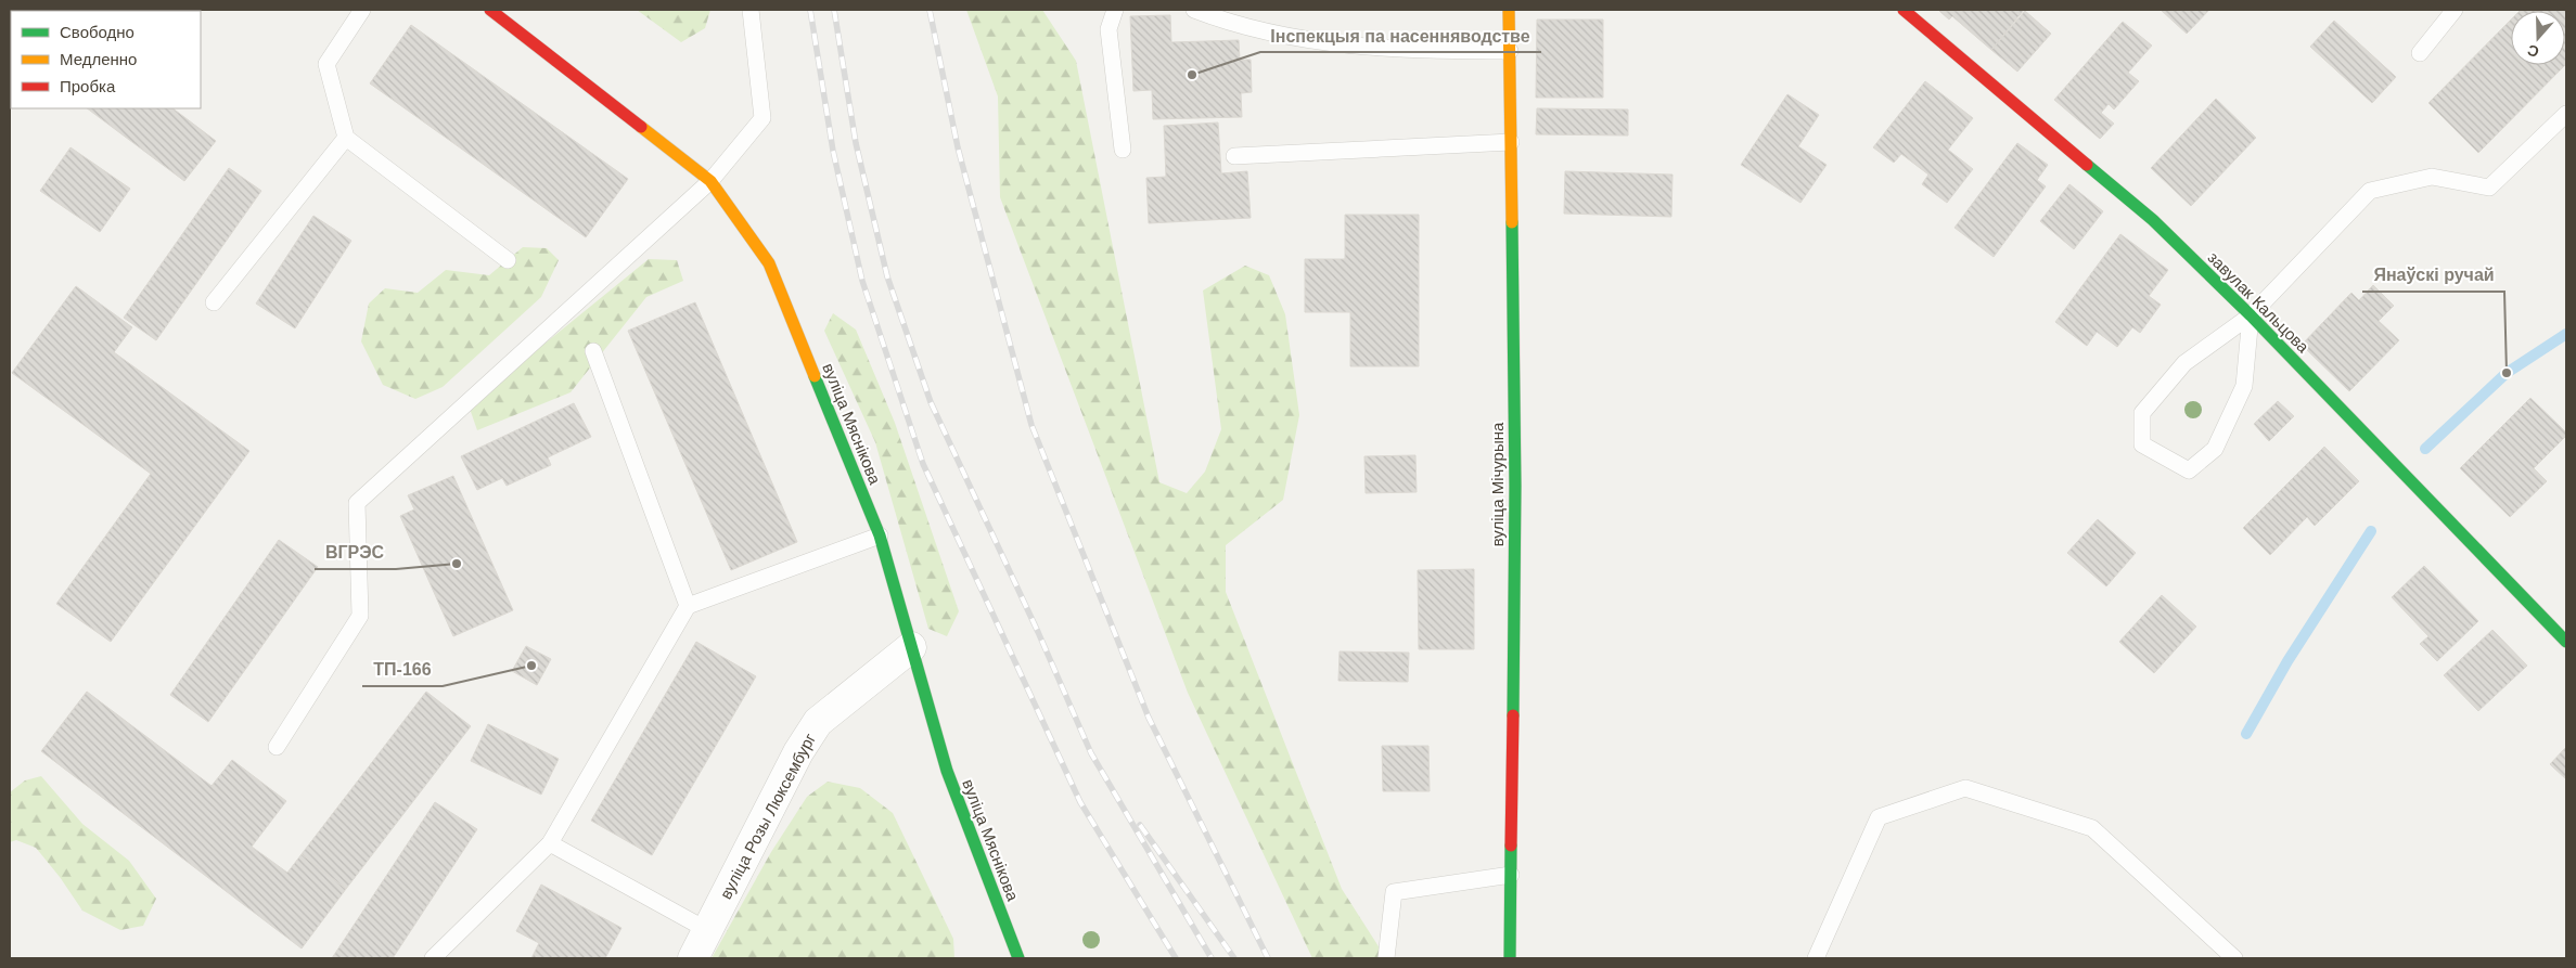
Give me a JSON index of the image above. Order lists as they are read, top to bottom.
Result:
{
  "streets": {
    "street": [
      "завулак Кальцова",
      "вуліца Мяснікова",
      "вуліца Мічурына",
      "вуліца Розы Люксембург"
    ]
  },
  "crossings": [
    ["вуліца Мяснікова", "вуліца Розы Люксембург"]
  ],
  "places": [
    "Інспекцыя па насенняводстве",
    "Янаўскі ручай",
    "ВГРЭС",
    "ТП-166"
  ],
  "legend": ["Свободно", "Медленно", "Пробка"],
  "north": "bottom"
}
